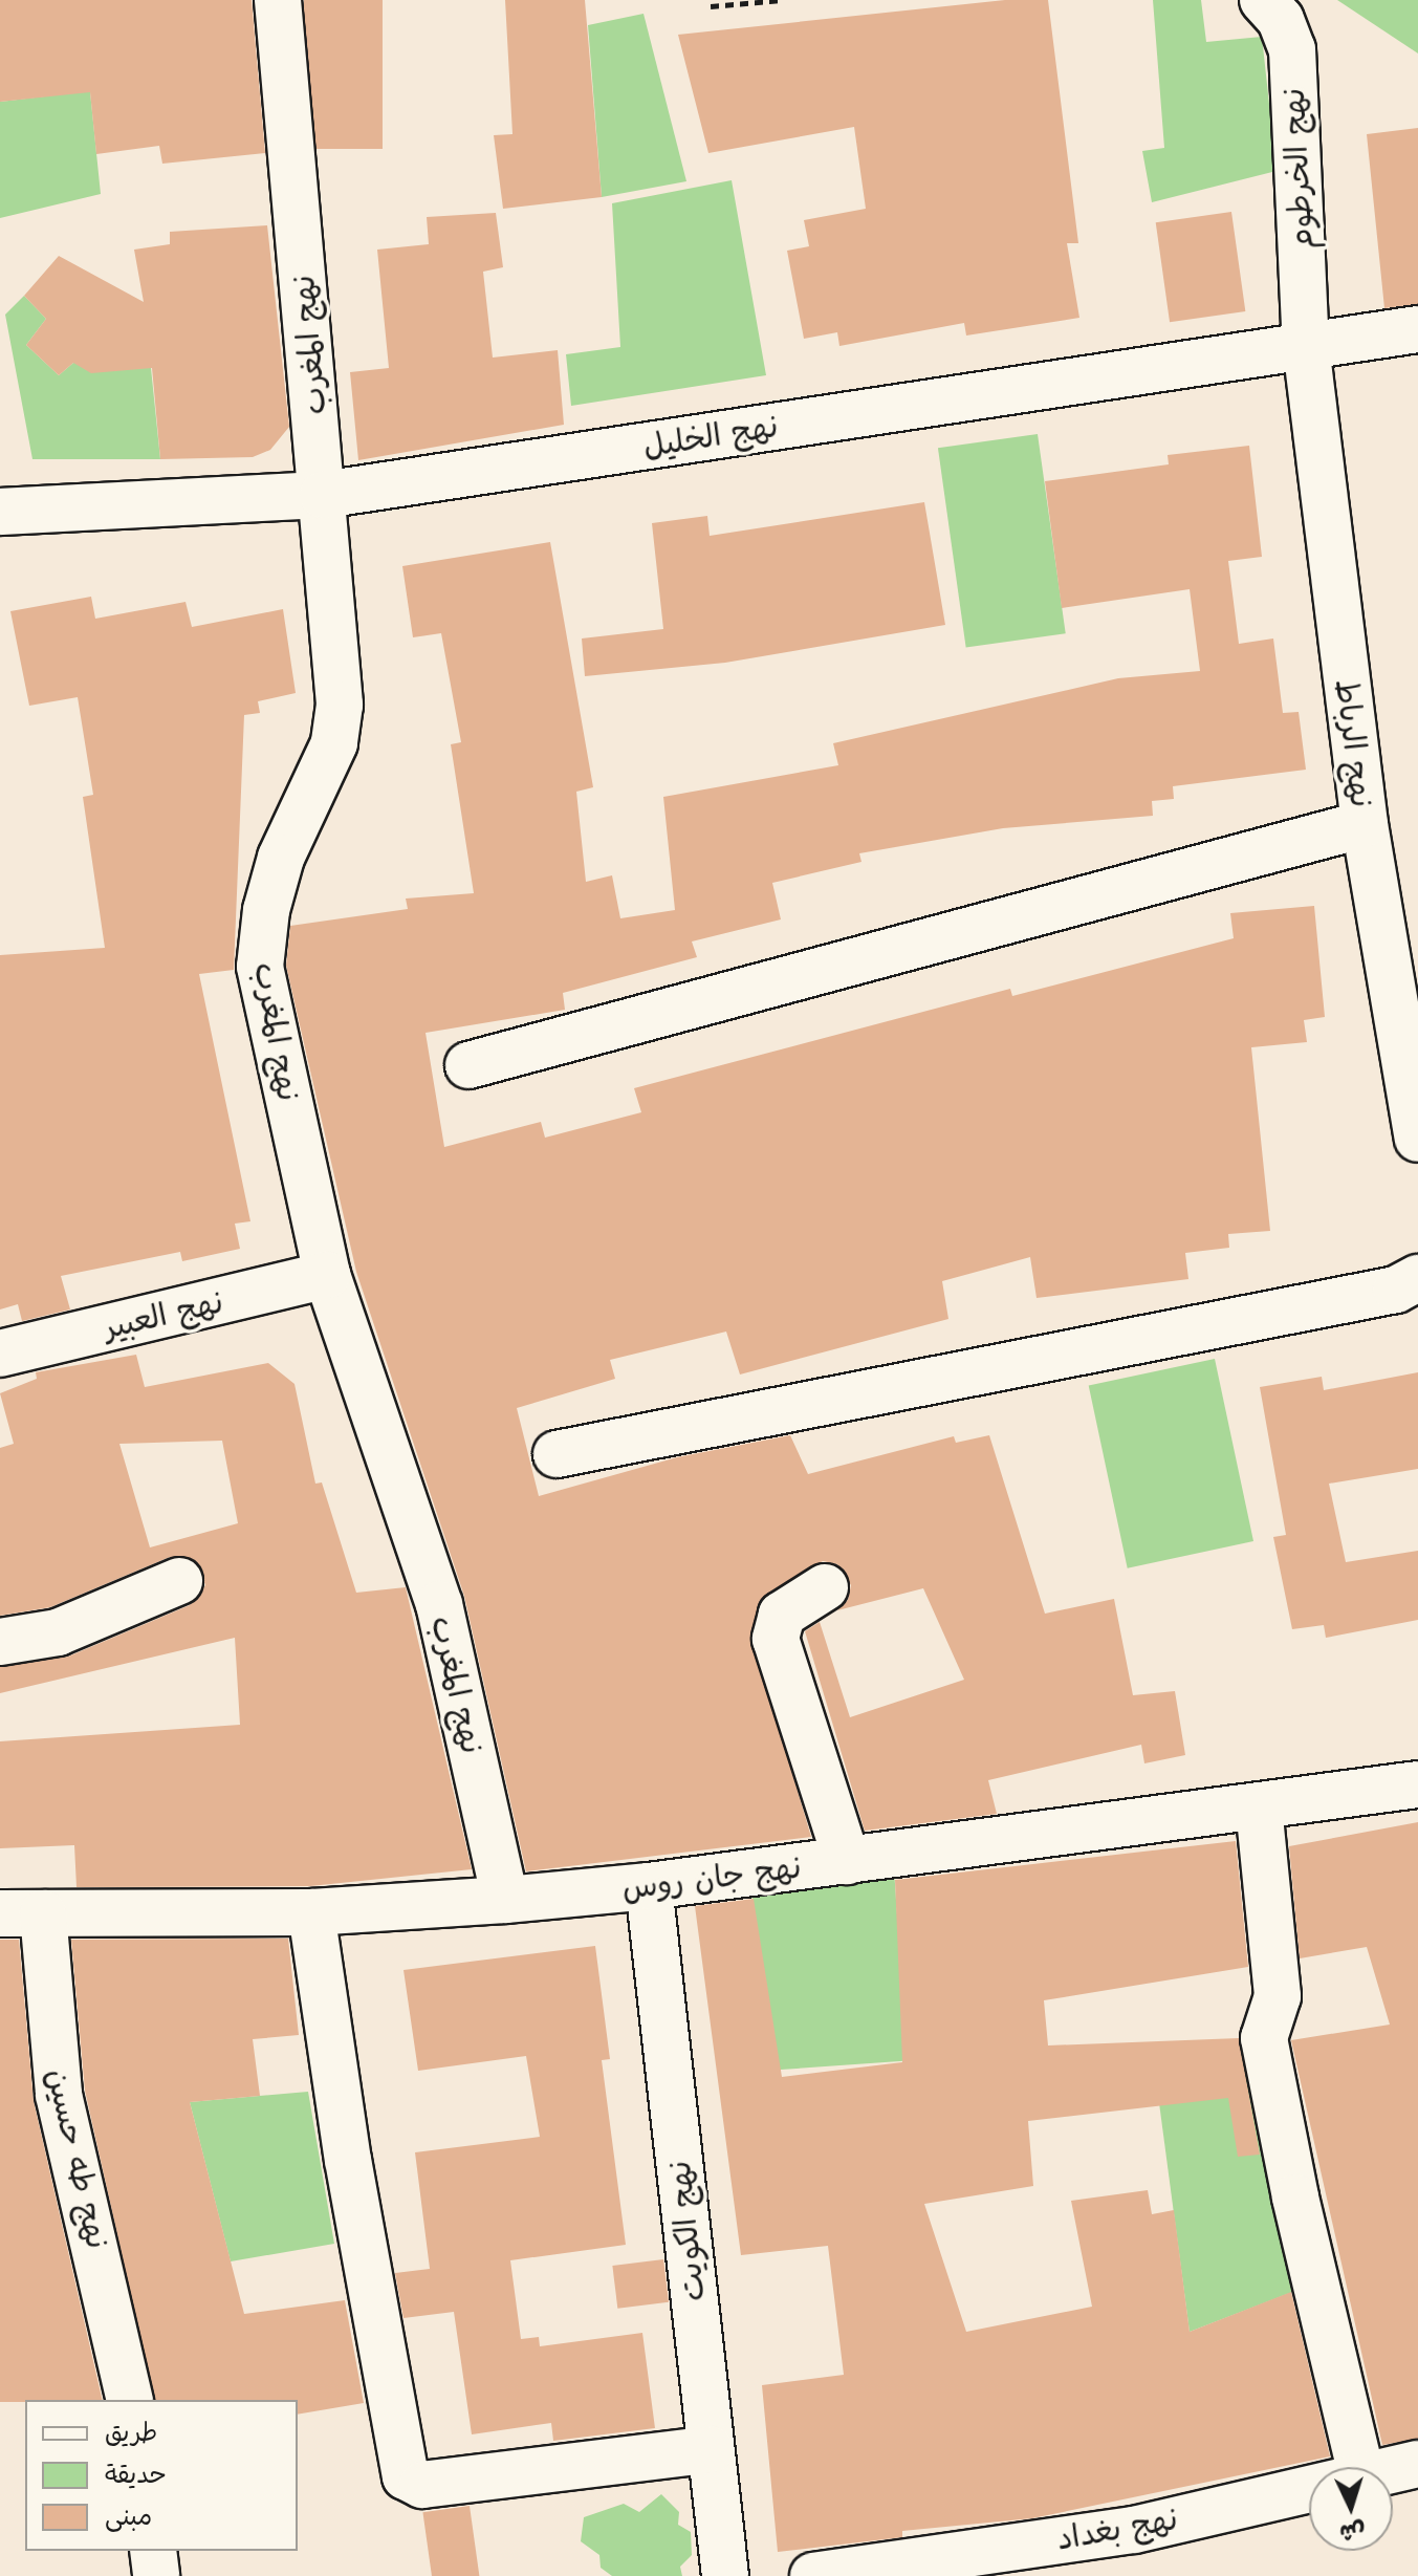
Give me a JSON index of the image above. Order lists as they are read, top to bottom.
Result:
{
  "streets": {
    "street": [
      "نهج الخرطوم",
      "نهج المغرب",
      "نهج الخليل",
      "نهج الرباط",
      "نهج العبير",
      "نهج جان روس",
      "نهج طه حسين",
      "نهج الكويت",
      "نهج بغداد"
    ]
  },
  "crossings": [
    ["نهج الخرطوم", "نهج الخليل"],
    ["نهج الخرطوم", "نهج الرباط"],
    ["نهج المغرب", "نهج الخليل"],
    ["نهج المغرب", "نهج العبير"],
    ["نهج المغرب", "نهج جان روس"],
    ["نهج الخليل", "نهج الرباط"],
    ["نهج جان روس", "نهج طه حسين"],
    ["نهج جان روس", "نهج الكويت"]
  ],
  "legend": ["طريق", "حديقة", "مبنى"],
  "north": "bottom"
}
